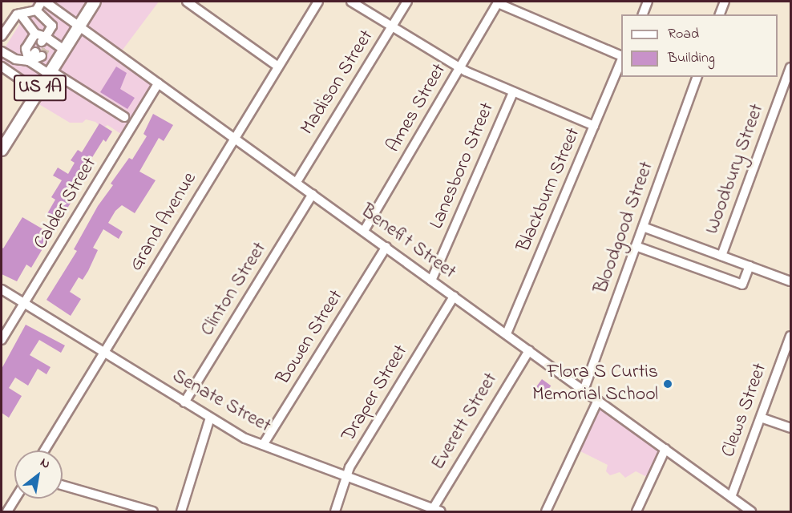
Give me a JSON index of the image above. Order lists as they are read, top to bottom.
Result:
{
  "streets": {
    "main road": ["US 1A"],
    "street": [
      "Madison Street",
      "Ames Street",
      "Lanesboro Street",
      "Woodbury Street",
      "Blackburn Street",
      "Calder Street",
      "Grand Avenue",
      "Bloodgood Street",
      "Benefit Street",
      "Clinton Street",
      "Bowen Street",
      "Draper Street",
      "Senate Street",
      "Clews Street",
      "Everett Street"
    ]
  },
  "crossings": [
    ["Madison Street", "Benefit Street"],
    ["US 1A", "Benefit Street"],
    ["Ames Street", "Benefit Street"],
    ["Lanesboro Street", "Benefit Street"],
    ["Blackburn Street", "Benefit Street"],
    ["Calder Street", "Benefit Street"],
    ["Calder Street", "Senate Street"],
    ["Grand Avenue", "Benefit Street"],
    ["Grand Avenue", "Senate Street"],
    ["Bloodgood Street", "Benefit Street"],
    ["Benefit Street", "Clinton Street"],
    ["Benefit Street", "Bowen Street"],
    ["Benefit Street", "Draper Street"],
    ["Benefit Street", "Clews Street"],
    ["Benefit Street", "Everett Street"],
    ["Clinton Street", "Senate Street"],
    ["Bowen Street", "Senate Street"],
    ["Draper Street", "Senate Street"],
    ["Senate Street", "Everett Street"]
  ],
  "places": ["Flora S Curtis Memorial School"],
  "legend": ["Road", "Building"],
  "north": "top right"
}
